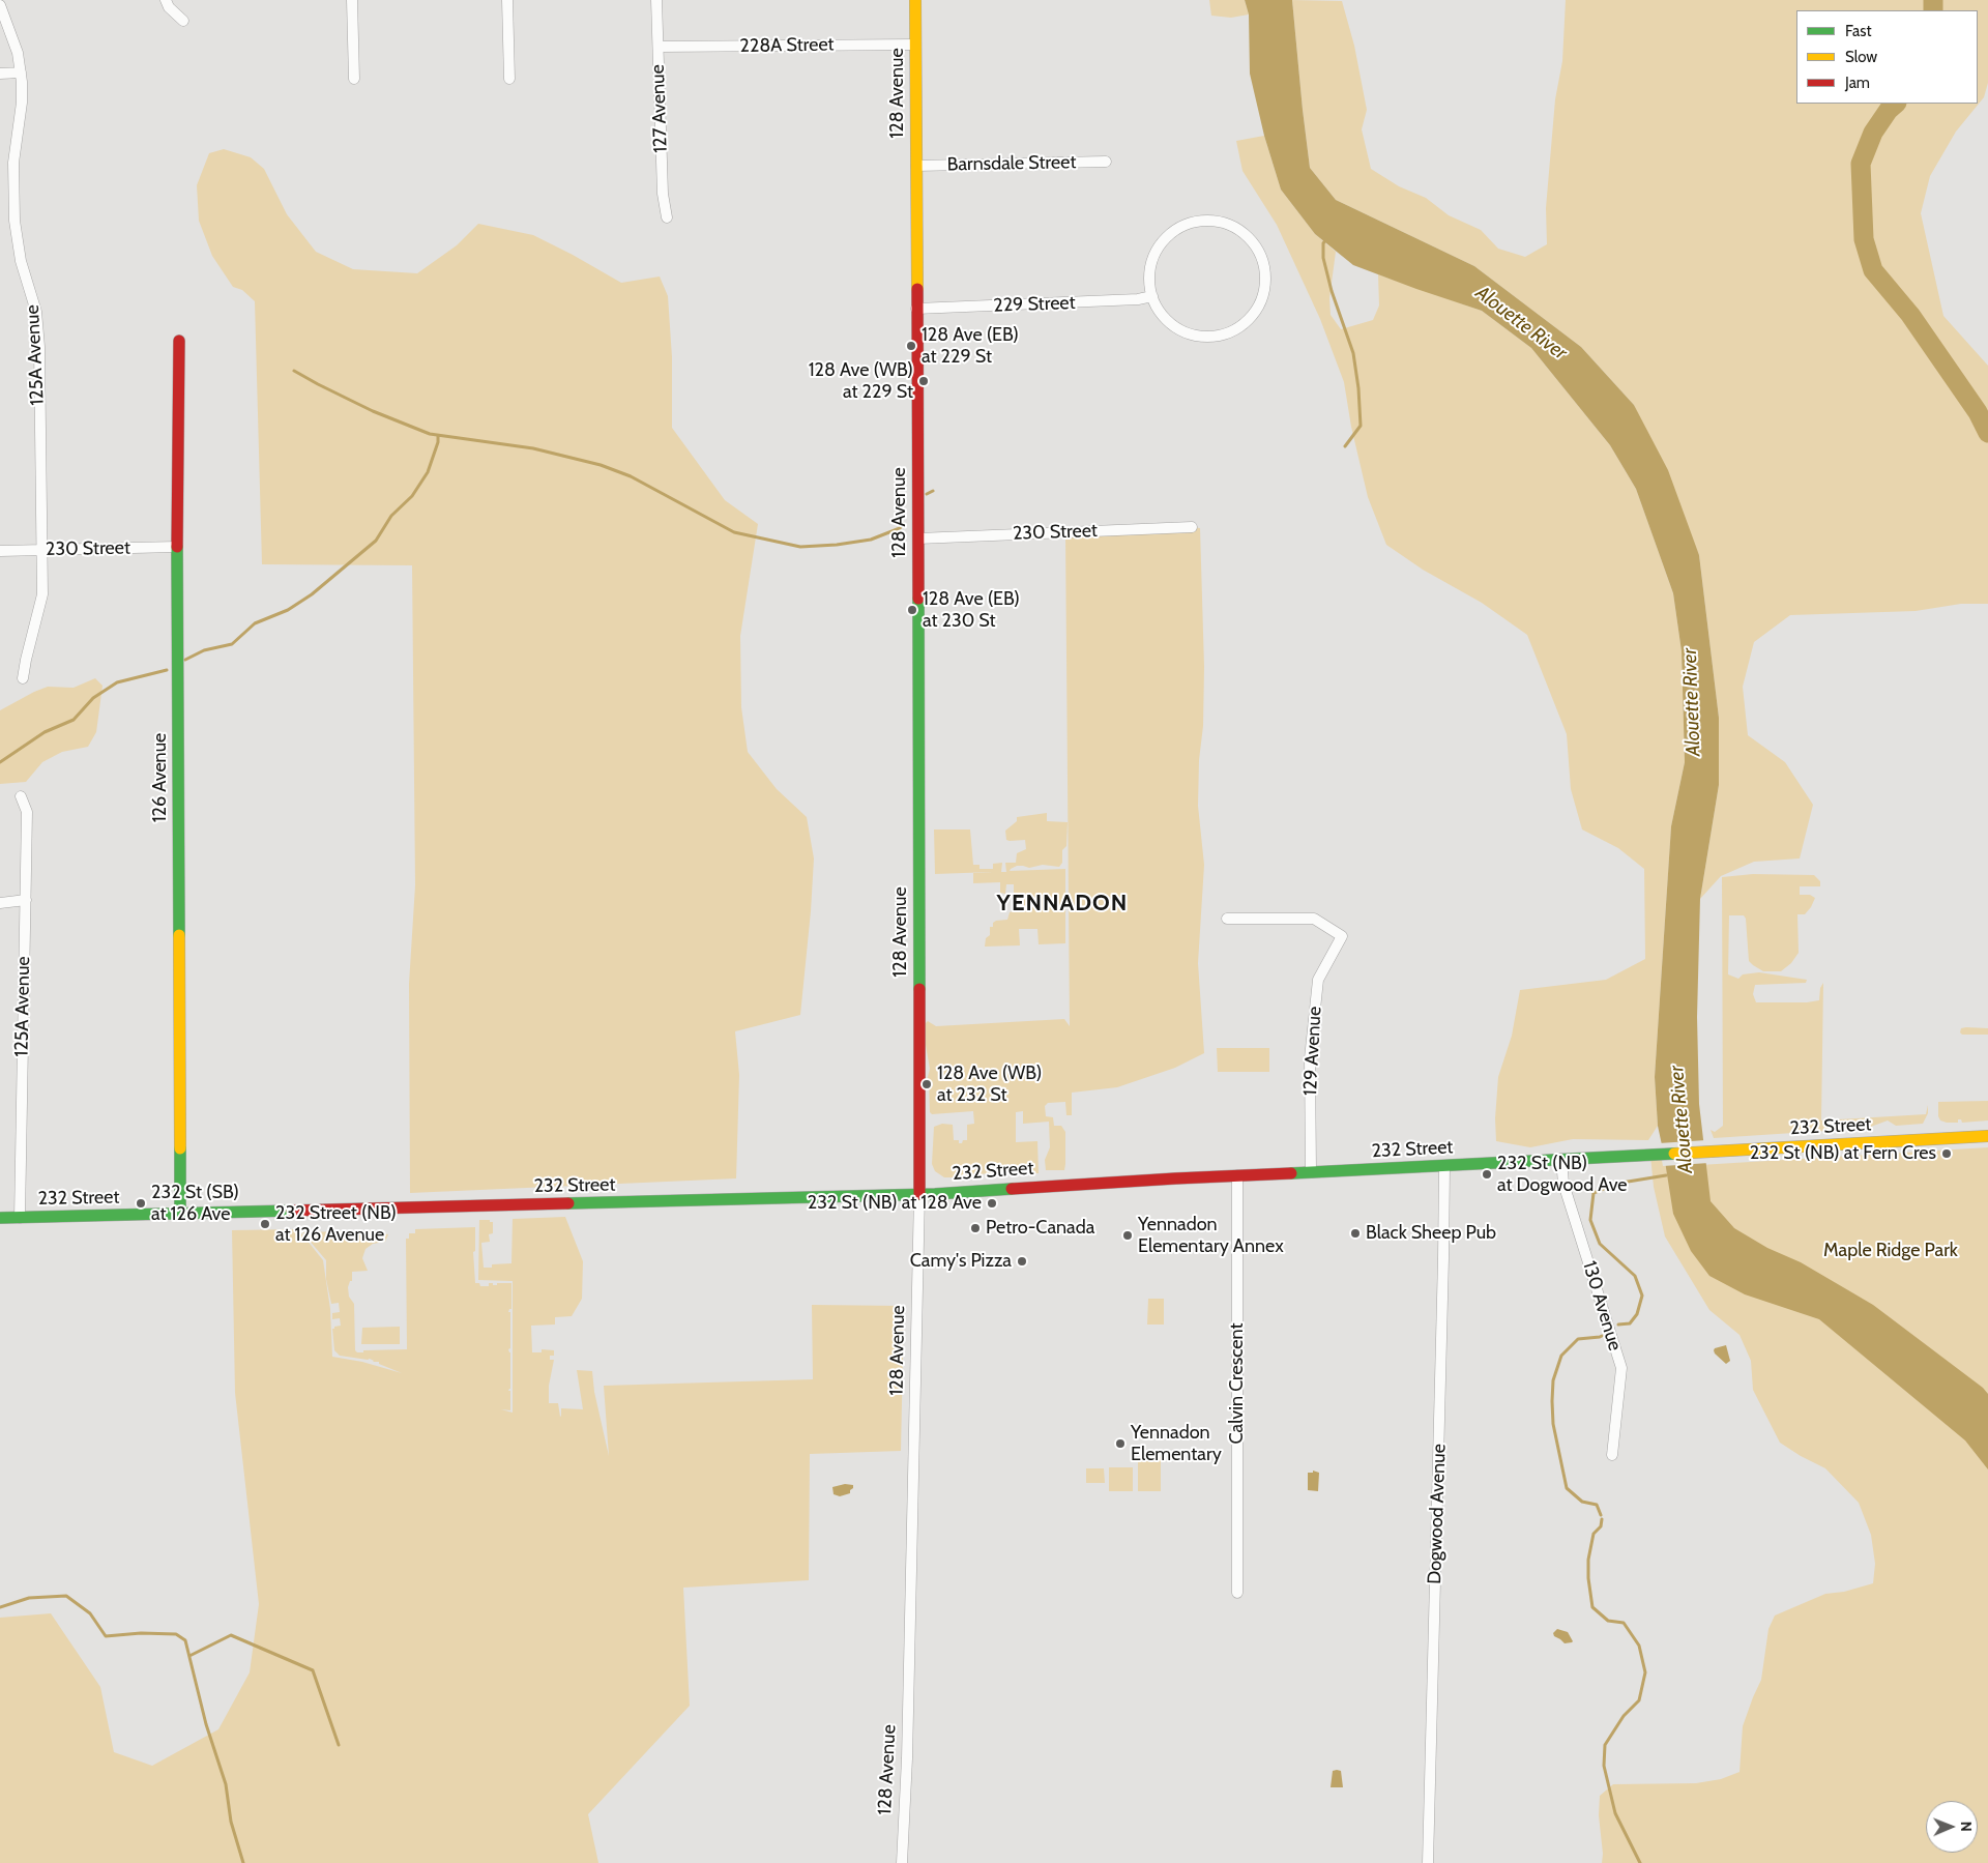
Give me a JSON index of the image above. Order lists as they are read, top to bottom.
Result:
{
  "streets": {
    "street": [
      "228A Street",
      "128 Avenue",
      "127 Avenue",
      "Barnsdale Street",
      "229 Street",
      "125A Avenue",
      "230 Street",
      "126 Avenue",
      "129 Avenue",
      "232 Street",
      "130 Avenue",
      "Calvin Crescent",
      "Dogwood Avenue"
    ]
  },
  "crossings": [
    ["228A Street", "128 Avenue"],
    ["228A Street", "127 Avenue"],
    ["128 Avenue", "Barnsdale Street"],
    ["128 Avenue", "229 Street"],
    ["128 Avenue", "230 Street"],
    ["128 Avenue", "232 Street"],
    ["125A Avenue", "230 Street"],
    ["125A Avenue", "232 Street"],
    ["230 Street", "126 Avenue"],
    ["126 Avenue", "232 Street"],
    ["129 Avenue", "232 Street"],
    ["232 Street", "130 Avenue"],
    ["232 Street", "Calvin Crescent"],
    ["232 Street", "Dogwood Avenue"]
  ],
  "districts": ["YENNADON"],
  "water": ["Alouette River"],
  "parks": ["Maple Ridge Park"],
  "places": [
    "128 Ave (EB) at 229 St",
    "128 Ave (WB) at 229 St",
    "128 Ave (EB) at 230 St",
    "128 Ave (WB) at 232 St",
    "232 St (NB) at Fern Cres",
    "232 St (NB) at Dogwood Ave",
    "232 St (SB) at 126 Ave",
    "232 St (NB) at 128 Ave",
    "232 Street (NB) at 126 Avenue",
    "Petro-Canada",
    "Black Sheep Pub",
    "Yennadon Elementary Annex",
    "Camy's Pizza",
    "Yennadon Elementary"
  ],
  "legend": ["Fast", "Slow", "Jam"],
  "north": "right"
}
